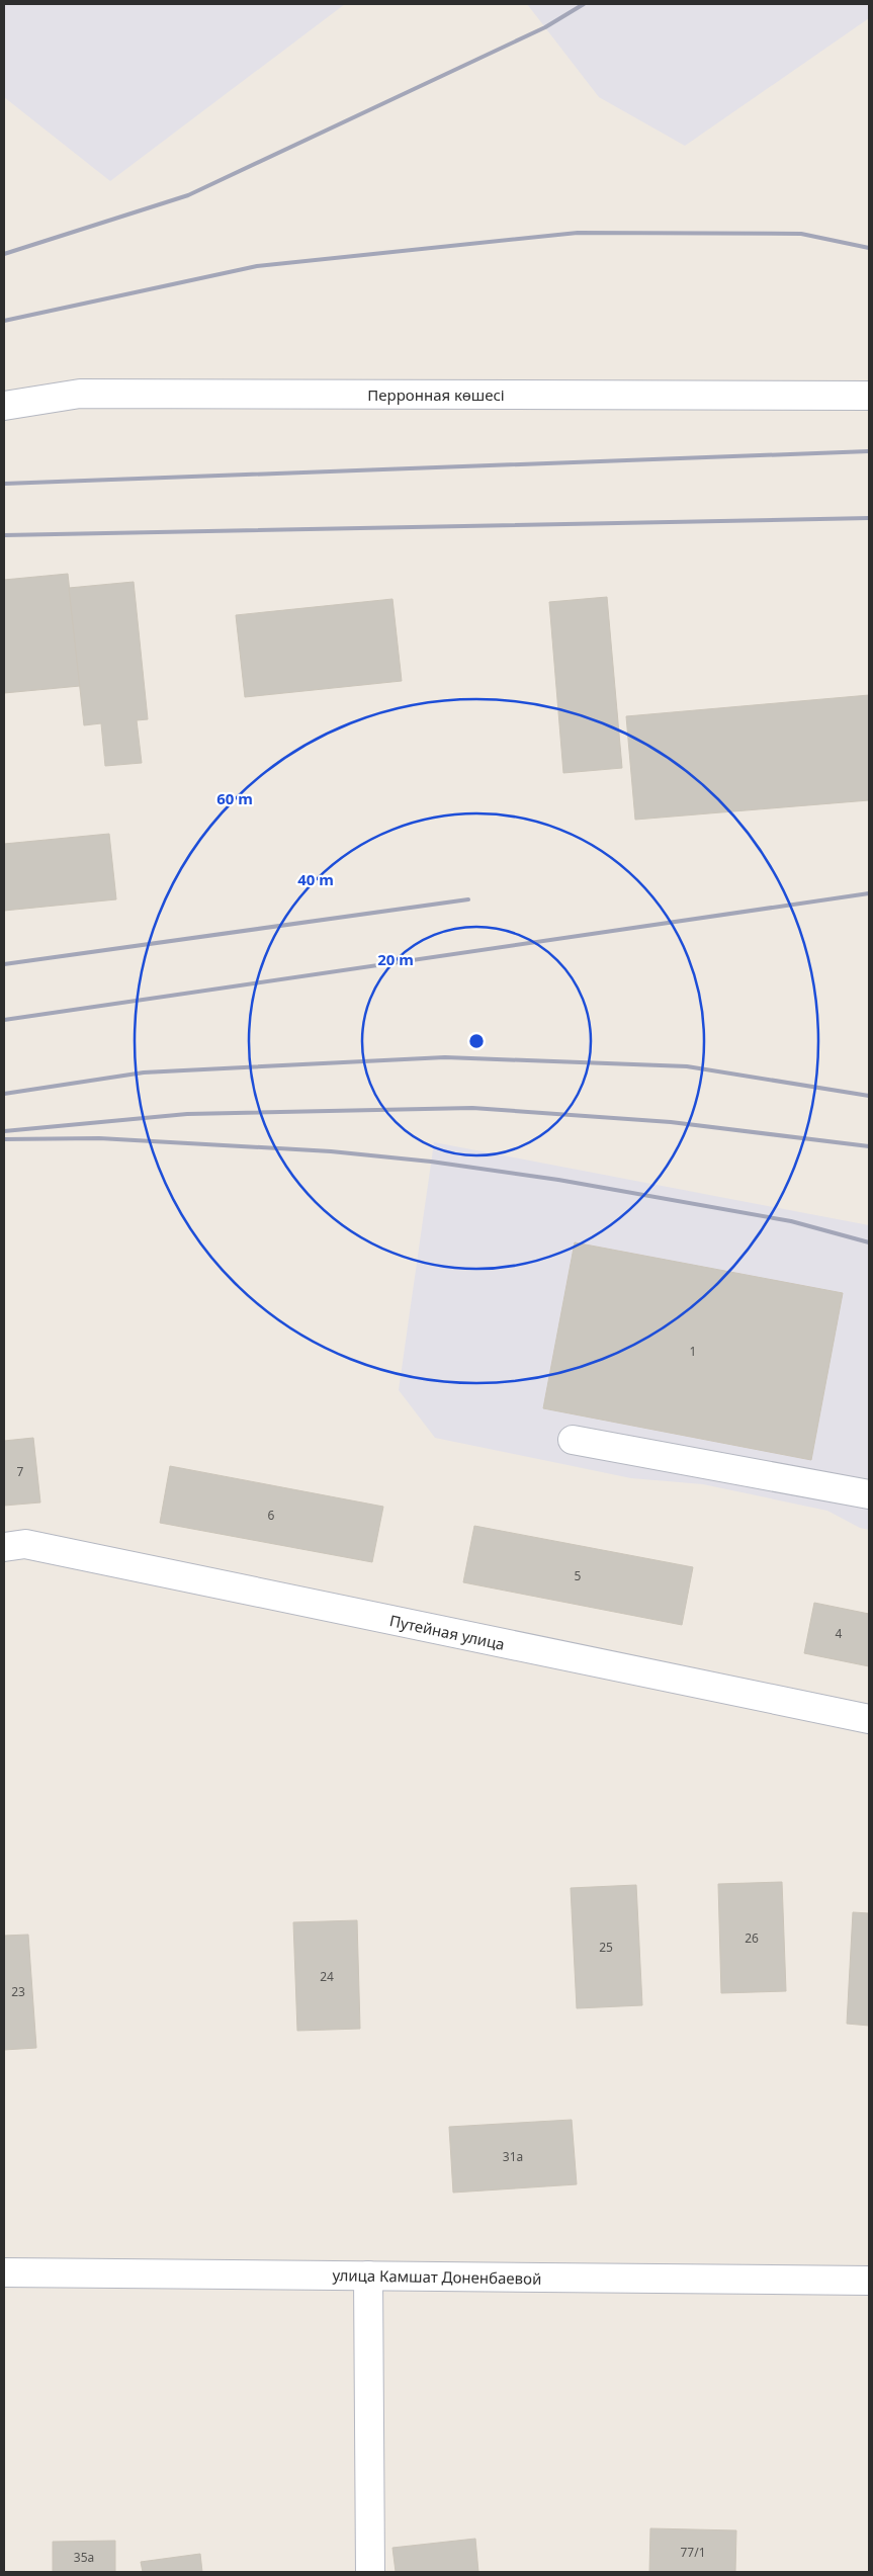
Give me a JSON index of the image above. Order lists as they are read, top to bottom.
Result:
{
  "streets": {
    "street": ["Перронная көшесі", "Путейная улица", "улица Камшат Доненбаевой"]
  },
  "house_numbers": [
    "1",
    "7",
    "6",
    "5",
    "4",
    "26",
    "25",
    "24",
    "23",
    "31а",
    "77/1",
    "35а"
  ],
  "rings": ["60 m", "40 m", "20 m"]
}
